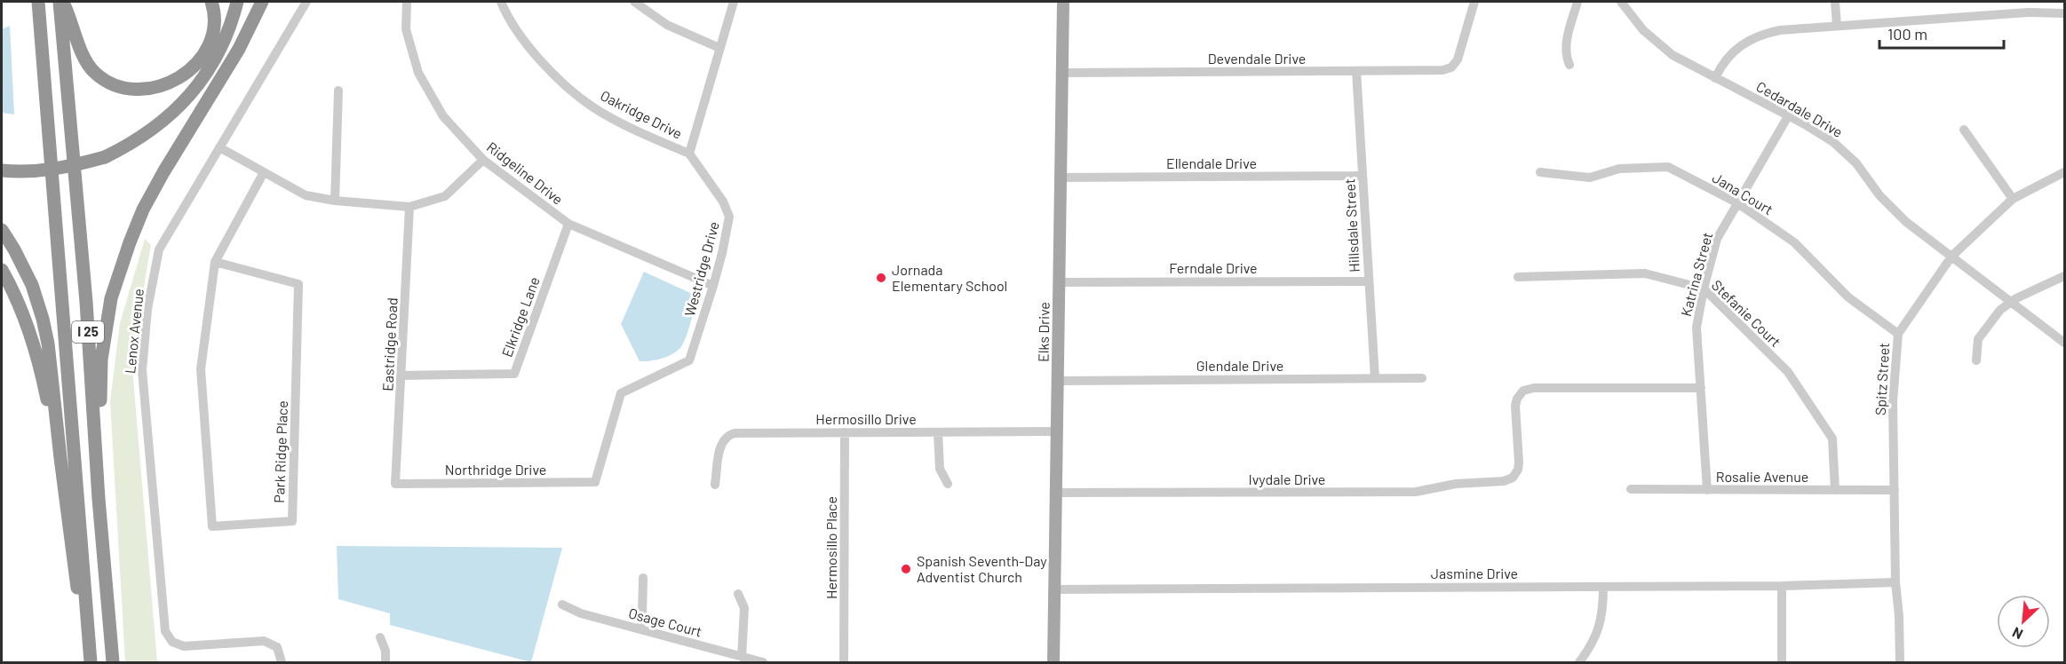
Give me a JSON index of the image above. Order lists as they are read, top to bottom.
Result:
{
  "streets": {
    "highway": ["I 25"],
    "main road": ["Elks Drive"],
    "street": [
      "Devendale Drive",
      "Cedardale Drive",
      "Oakridge Drive",
      "Ellendale Drive",
      "Ridgeline Drive",
      "Jana Court",
      "Hillsdale Street",
      "Ferndale Drive",
      "Westridge Drive",
      "Katrina Street",
      "Stefanie Court",
      "Elkridge Lane",
      "Lenox Avenue",
      "Eastridge Road",
      "Glendale Drive",
      "Spitz Street",
      "Hermosillo Drive",
      "Park Ridge Place",
      "Northridge Drive",
      "Rosalie Avenue",
      "Ivydale Drive",
      "Hermosillo Place",
      "Jasmine Drive",
      "Osage Court"
    ]
  },
  "crossings": [
    ["Devendale Drive", "Hillsdale Street"],
    ["Devendale Drive", "Elks Drive"],
    ["Cedardale Drive", "Katrina Street"],
    ["Cedardale Drive", "Spitz Street"],
    ["Oakridge Drive", "Westridge Drive"],
    ["Ellendale Drive", "Hillsdale Street"],
    ["Ellendale Drive", "Elks Drive"],
    ["Ridgeline Drive", "Westridge Drive"],
    ["Ridgeline Drive", "Elkridge Lane"],
    ["Jana Court", "Katrina Street"],
    ["Jana Court", "Spitz Street"],
    ["Hillsdale Street", "Ferndale Drive"],
    ["Hillsdale Street", "Glendale Drive"],
    ["Ferndale Drive", "Elks Drive"],
    ["Westridge Drive", "Northridge Drive"],
    ["Katrina Street", "Stefanie Court"],
    ["Katrina Street", "Rosalie Avenue"],
    ["Katrina Street", "Ivydale Drive"],
    ["Stefanie Court", "Rosalie Avenue"],
    ["Elkridge Lane", "Eastridge Road"],
    ["Elks Drive", "Glendale Drive"],
    ["Elks Drive", "Hermosillo Drive"],
    ["Elks Drive", "Ivydale Drive"],
    ["Elks Drive", "Jasmine Drive"],
    ["Eastridge Road", "Northridge Drive"],
    ["Spitz Street", "Rosalie Avenue"],
    ["Spitz Street", "Jasmine Drive"],
    ["Hermosillo Drive", "Hermosillo Place"]
  ],
  "places": ["Jornada Elementary School", "Spanish Seventh-Day Adventist Church"],
  "scale_bar": "100 m",
  "north": "bottom left"
}
